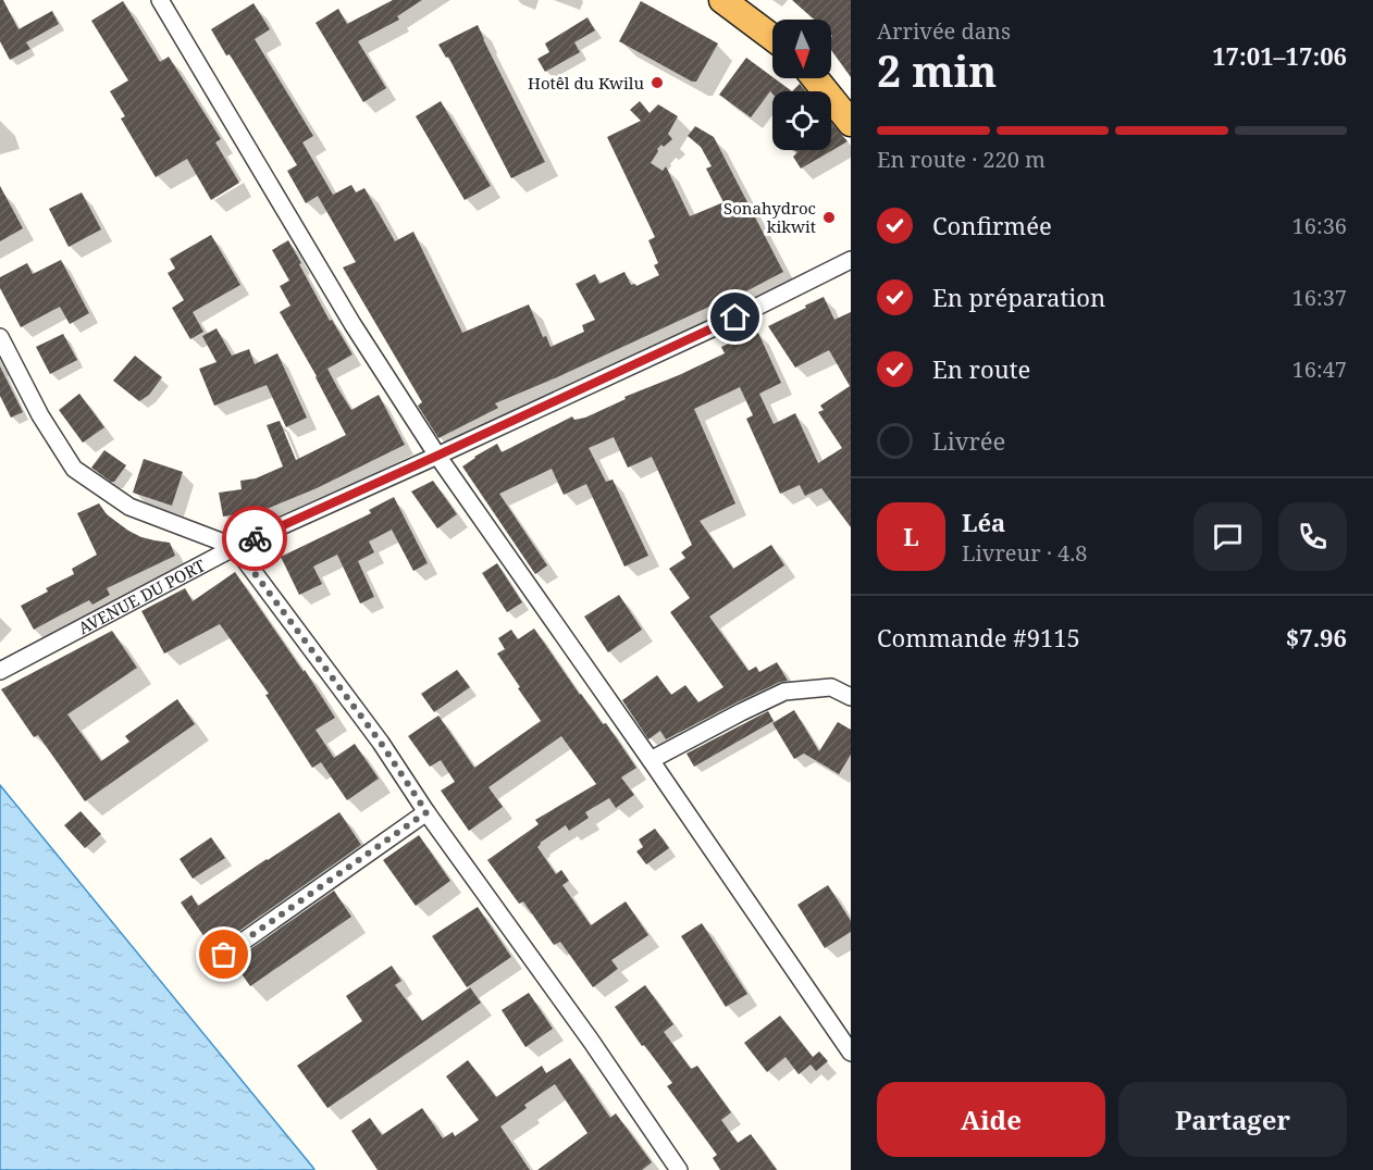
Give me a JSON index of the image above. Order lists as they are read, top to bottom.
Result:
{
  "streets": {
    "street": ["AVENUE DU PORT"]
  },
  "places": ["Hotêl du Kwilu", "Sonahydroc kikwit"],
  "north": "bottom",
  "page": {
    "heading": ["2 min", "Arrivée dans", "17:01–17:06"],
    "panel": [
      "Léa",
      "Livreur · 4.8",
      "Commande #9115",
      "$7.96"
    ],
    "bar": "En route · 220 m",
    "list": [
      ["Confirmée", "16:36"],
      ["En préparation", "16:37"],
      ["En route", "16:47"],
      "Livrée"
    ],
    "round": "L",
    "buttons": ["Aide", "Partager"]
  }
}
